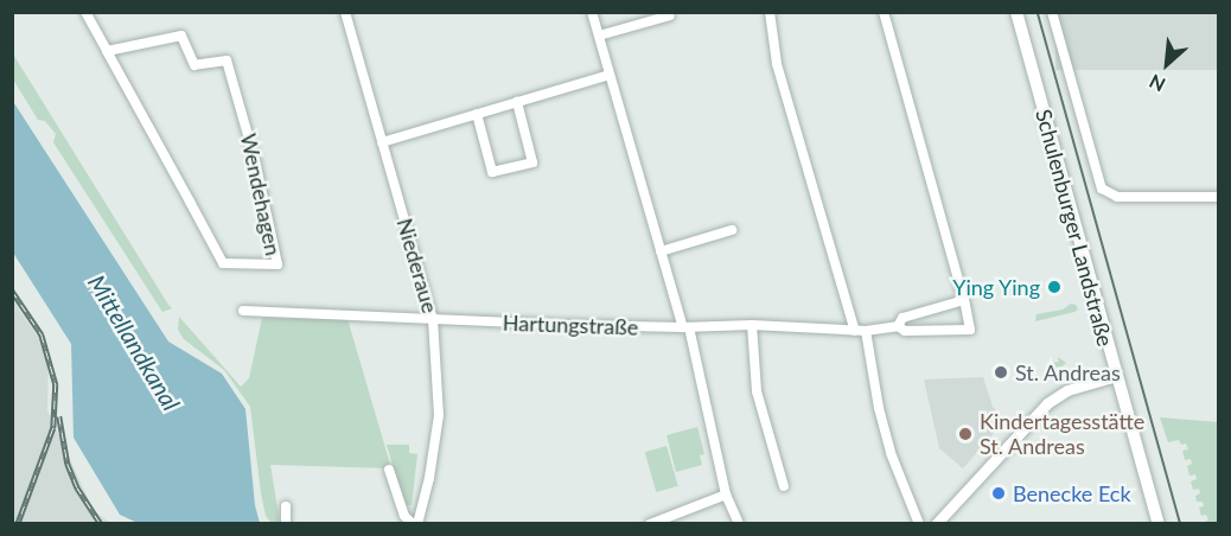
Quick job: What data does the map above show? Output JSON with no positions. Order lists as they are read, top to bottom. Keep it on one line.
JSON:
{"streets":{"main road":["Schulenburger Landstraße"],"street":["Wendehagen","Niederaue","Hartungstraße"]},"crossings":[["Niederaue","Hartungstraße"]],"water":["Mittellandkanal"],"places":["Ying Ying","St. Andreas","Kindertagesstätte St. Andreas","Benecke Eck"],"north":"bottom left"}
